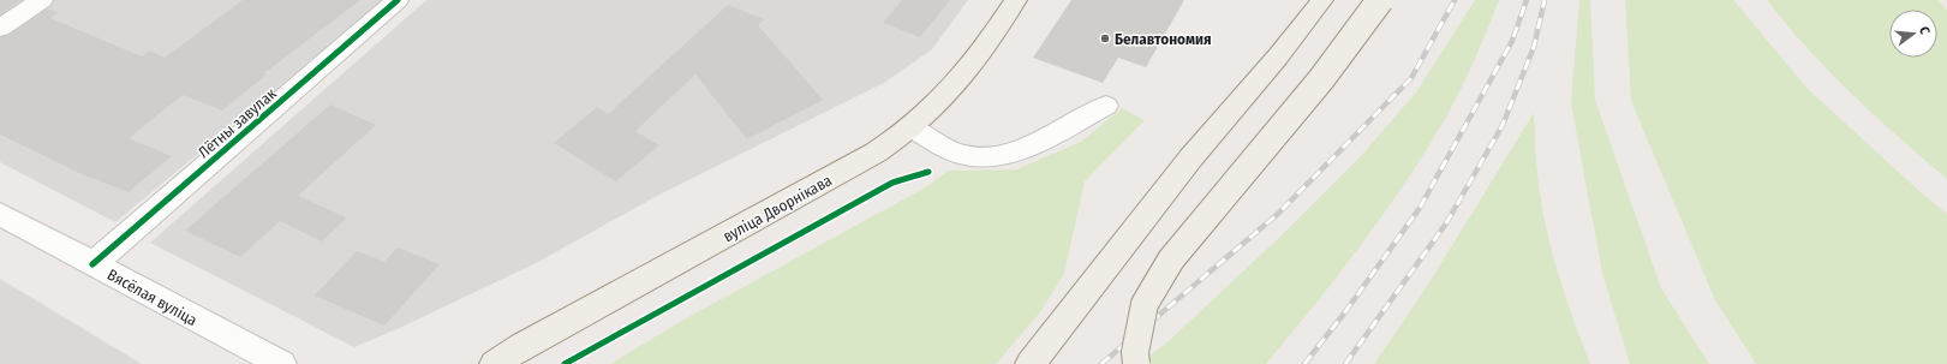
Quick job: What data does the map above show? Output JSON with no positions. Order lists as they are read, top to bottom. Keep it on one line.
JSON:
{"streets":{"main road":["вуліца Дворнікава"],"street":["Лётны завулак","Вясёлая вуліца"]},"crossings":[["Лётны завулак","Вясёлая вуліца"]],"places":["Белавтономия"],"north":"right"}
